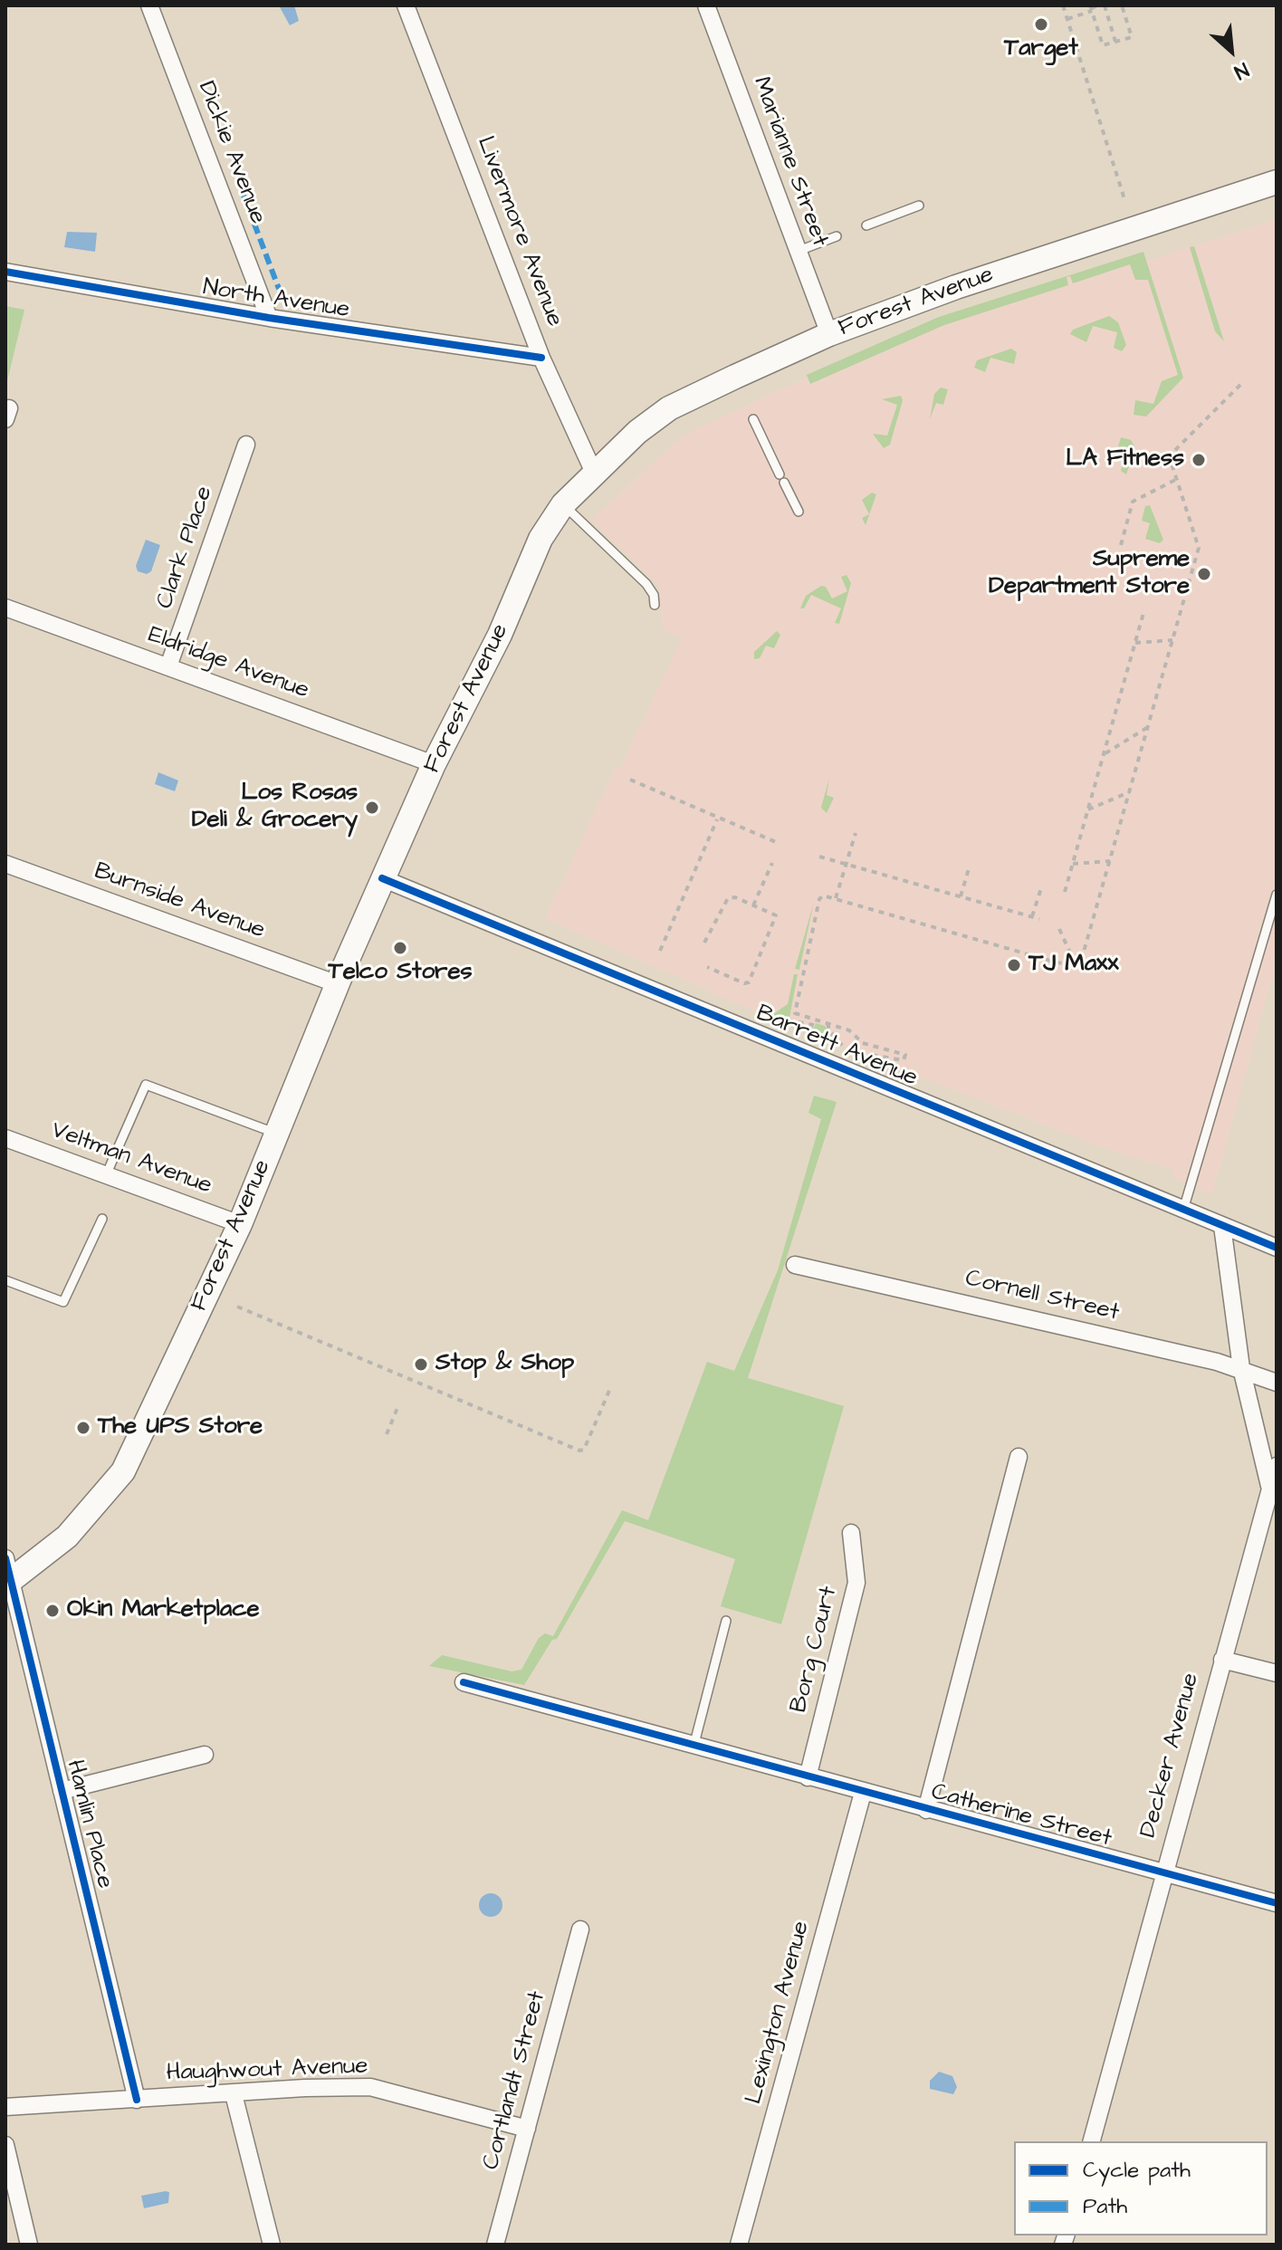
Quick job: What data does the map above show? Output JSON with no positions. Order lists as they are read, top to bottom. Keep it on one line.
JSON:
{"streets":{"main road":["Forest Avenue"],"street":["Dickie Avenue","Marianne Street","Livermore Avenue","North Avenue","Clark Place","Eldridge Avenue","Burnside Avenue","Barrett Avenue","Veltman Avenue","Cornell Street","Borg Court","Decker Avenue","Catherine Street","Hamlin Place","Lexington Avenue","Haughwout Avenue","Cortlandt Street"]},"crossings":[["Dickie Avenue","North Avenue"],["Marianne Street","Forest Avenue"],["Livermore Avenue","North Avenue"],["Livermore Avenue","Forest Avenue"],["Forest Avenue","Eldridge Avenue"],["Forest Avenue","Burnside Avenue"],["Forest Avenue","Barrett Avenue"],["Forest Avenue","Veltman Avenue"],["Forest Avenue","Hamlin Place"],["Clark Place","Eldridge Avenue"],["Borg Court","Catherine Street"],["Decker Avenue","Catherine Street"],["Catherine Street","Lexington Avenue"],["Hamlin Place","Haughwout Avenue"],["Haughwout Avenue","Cortlandt Street"]],"places":["Target","LA Fitness","Supreme Department Store","Los Rosas Deli & Grocery","Telco Stores","TJ Maxx","Stop & Shop","The UPS Store","Okin Marketplace"],"legend":["Cycle path","Path"],"north":"bottom right"}
